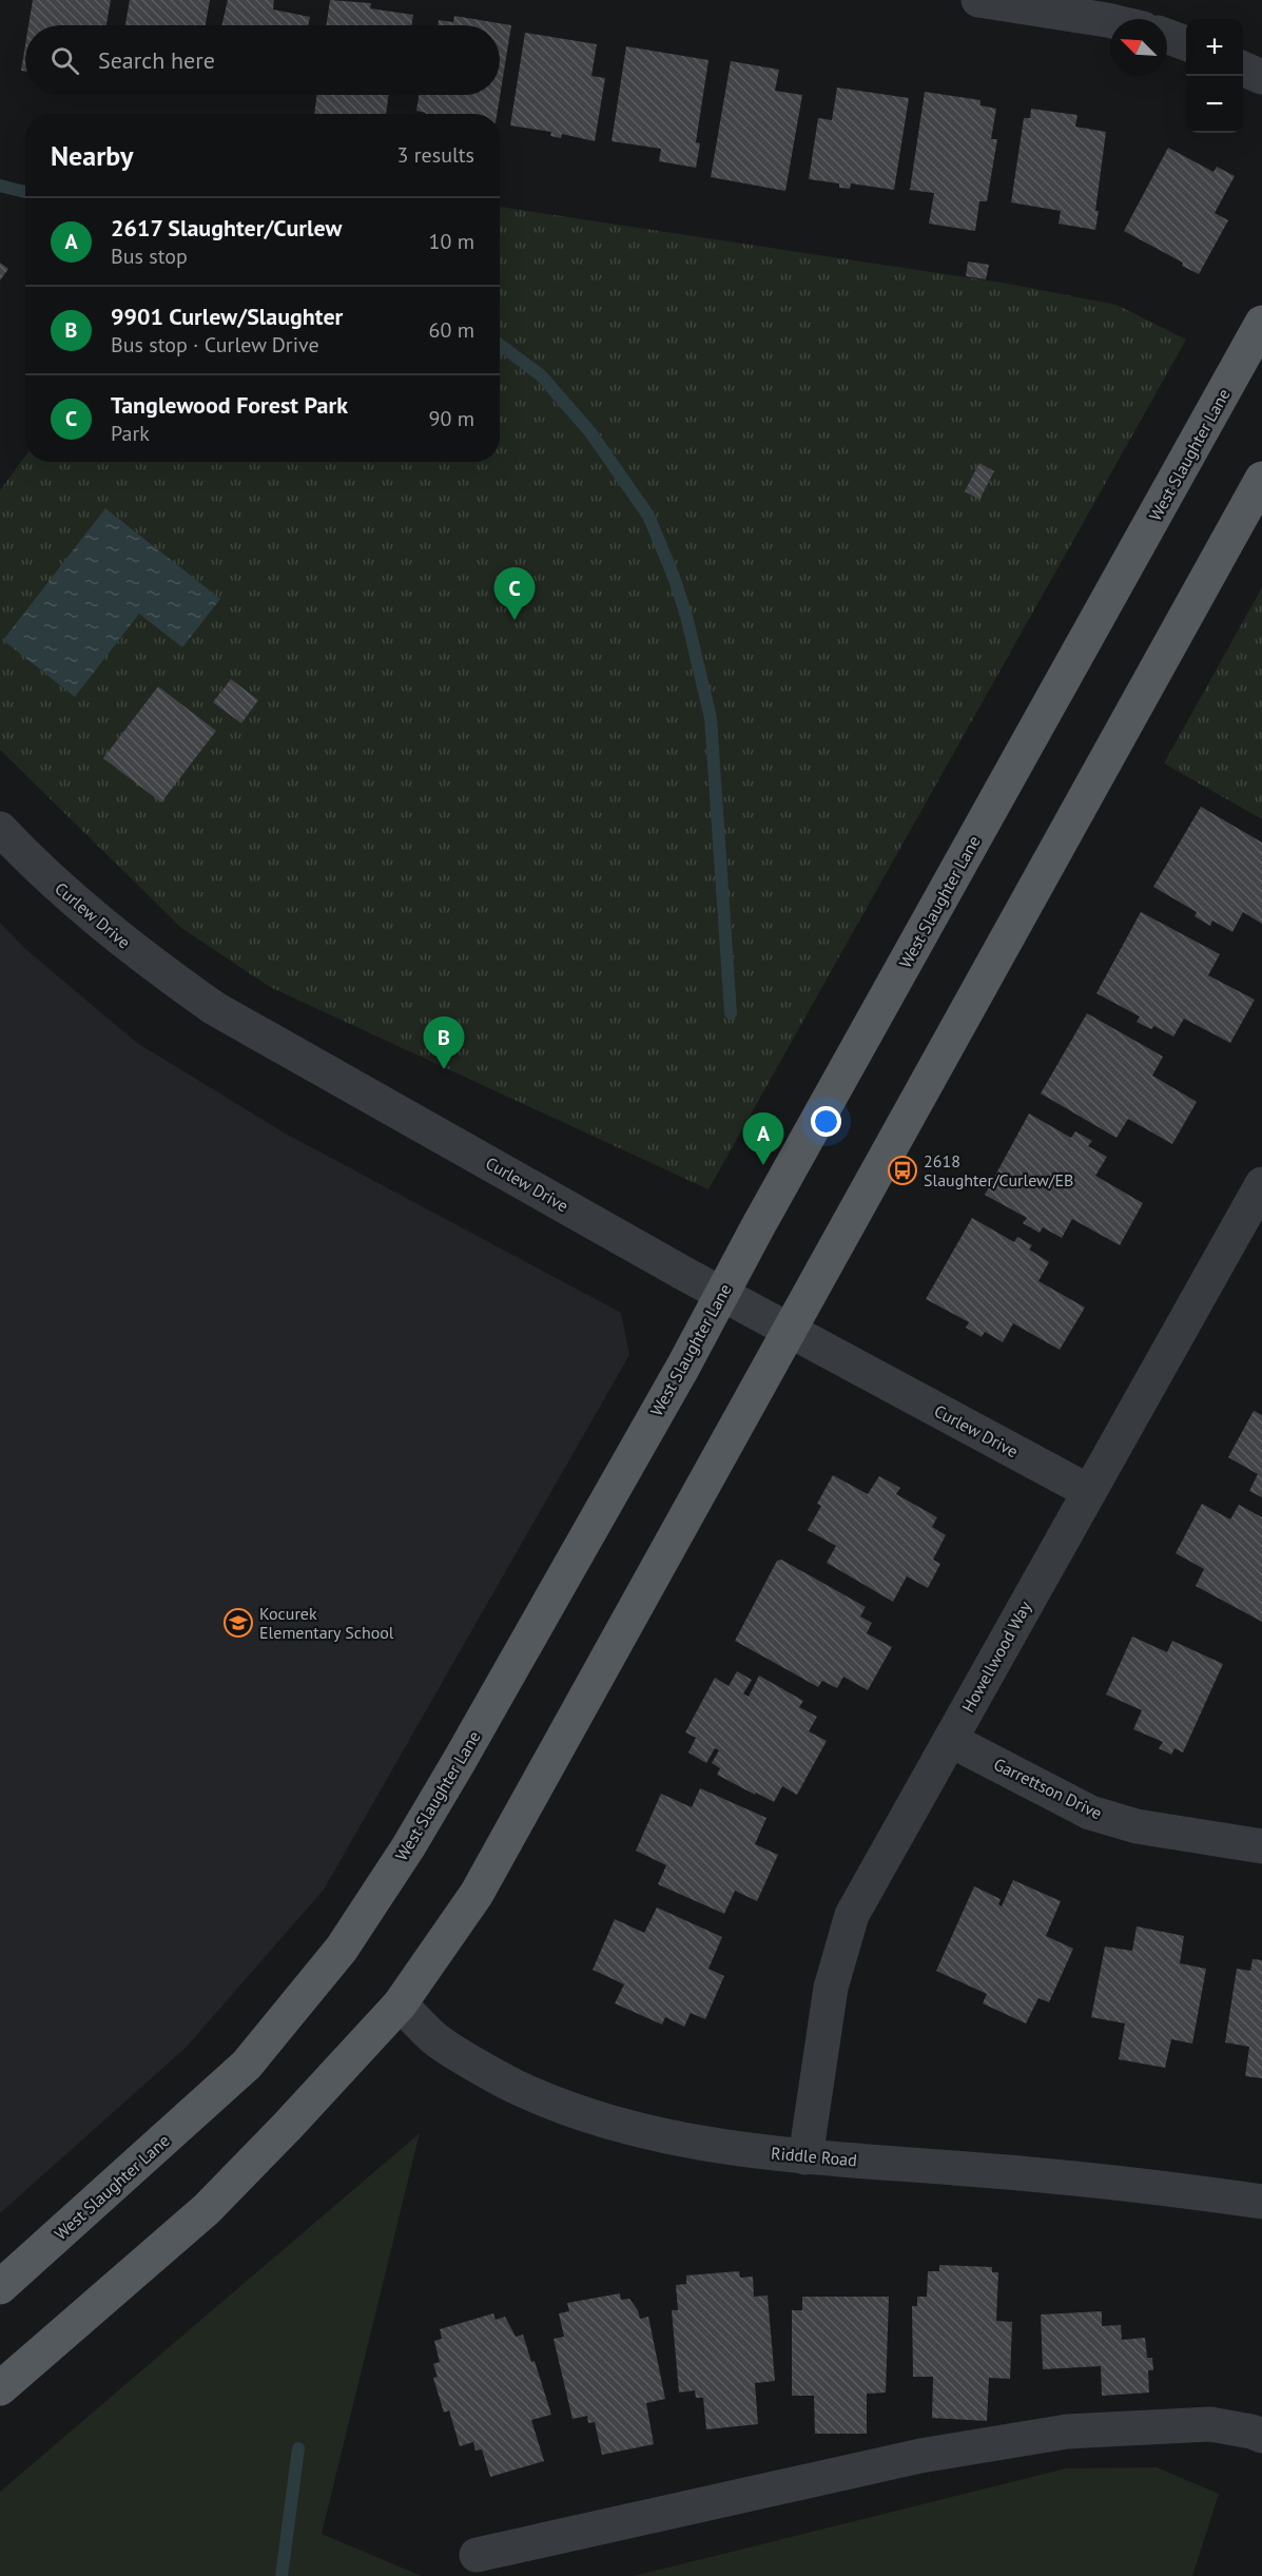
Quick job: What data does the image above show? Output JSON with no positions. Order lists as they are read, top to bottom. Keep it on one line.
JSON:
{"streets":{"main road":["West Slaughter Lane"],"street":["Curlew Drive","Howellwood Way","Garrettson Drive","Riddle Road"]},"crossings":[["West Slaughter Lane","Curlew Drive"],["Curlew Drive","Howellwood Way"],["Howellwood Way","Garrettson Drive"],["Howellwood Way","Riddle Road"]],"places":{"bus stop":["2618 Slaughter/Curlew/EB"],"school or university":["Kocurek Elementary School"]},"north":"top left","page":{"map_buttons":["+","−"],"search":"Search here","heading":["Nearby","3 results"],"list":[{"mark":"A","name":"2617 Slaughter/Curlew","note":"Bus stop","value":"10 m"},{"mark":"B","name":"9901 Curlew/Slaughter","note":"Bus stop · Curlew Drive","value":"60 m"},{"mark":"C","name":"Tanglewood Forest Park","note":"Park","value":"90 m"}],"pins":["C","B","A"]}}
